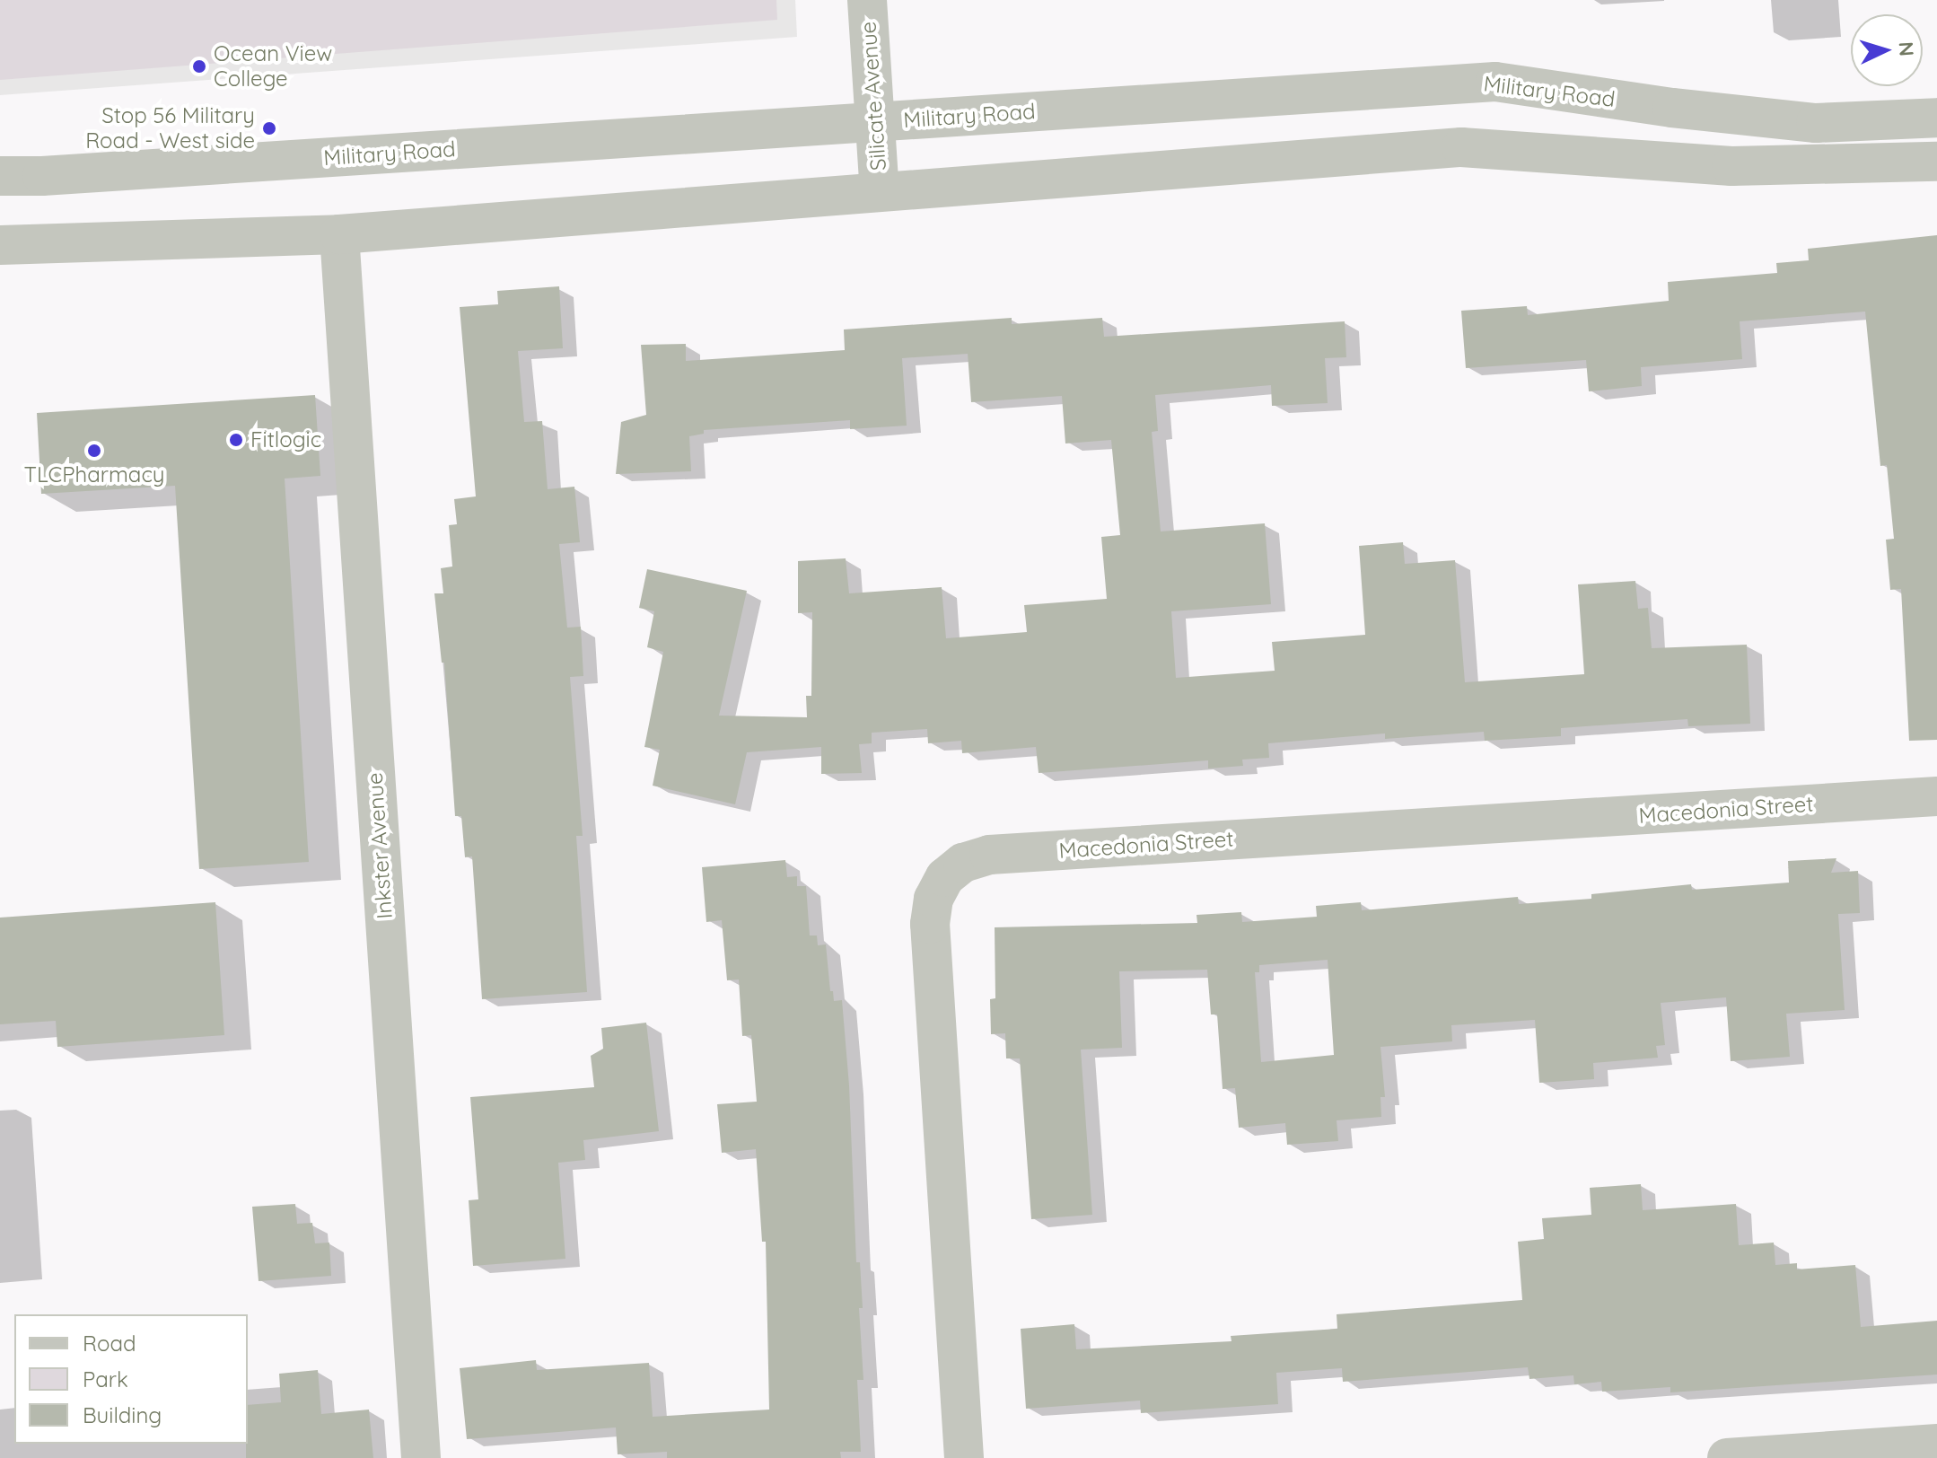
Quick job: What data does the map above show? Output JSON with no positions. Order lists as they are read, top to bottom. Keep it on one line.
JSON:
{"streets":{"street":["Military Road","Silicate Avenue","Macedonia Street","Inkster Avenue"]},"crossings":[["Military Road","Silicate Avenue"]],"places":["Ocean View College","Stop 56 Military Road - West side","Fitlogic","TLCPharmacy"],"legend":["Road","Park","Building"],"north":"right"}
